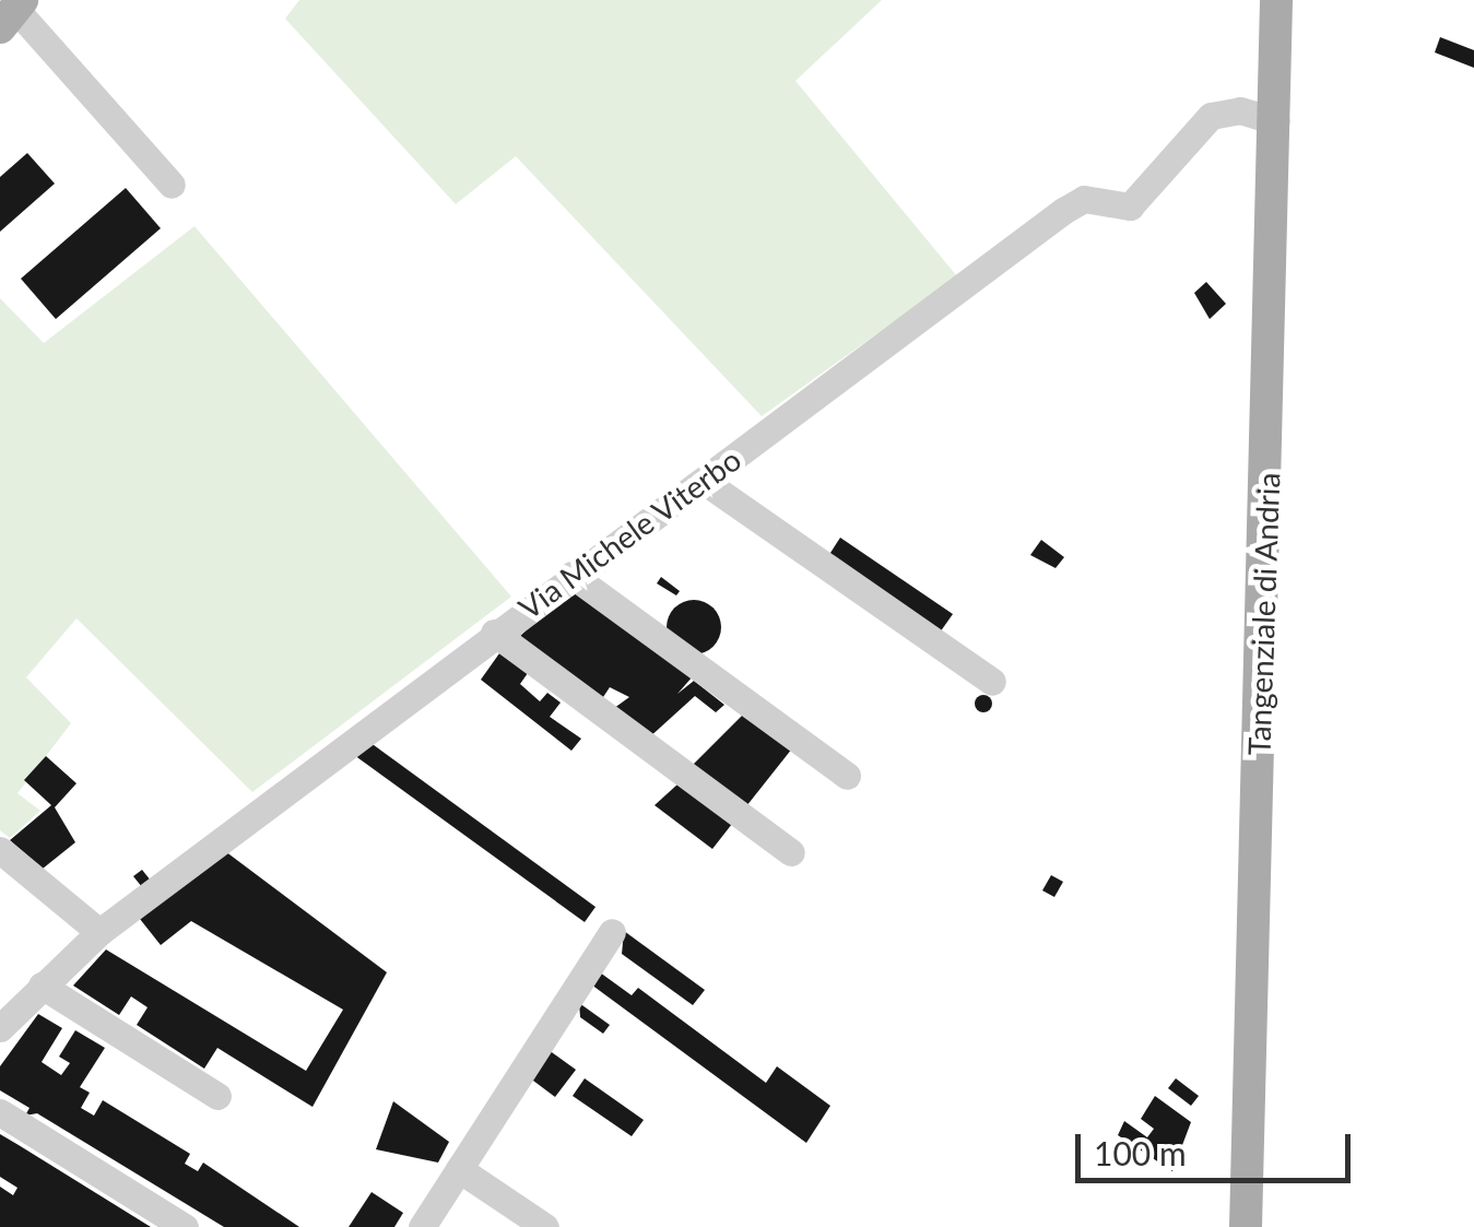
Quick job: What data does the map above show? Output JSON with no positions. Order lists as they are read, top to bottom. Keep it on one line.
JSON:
{"streets":{"main road":["Tangenziale di Andria"],"street":["Via Michele Viterbo"]},"crossings":[["Via Michele Viterbo","Tangenziale di Andria"]],"scale_bar":"100 m"}
